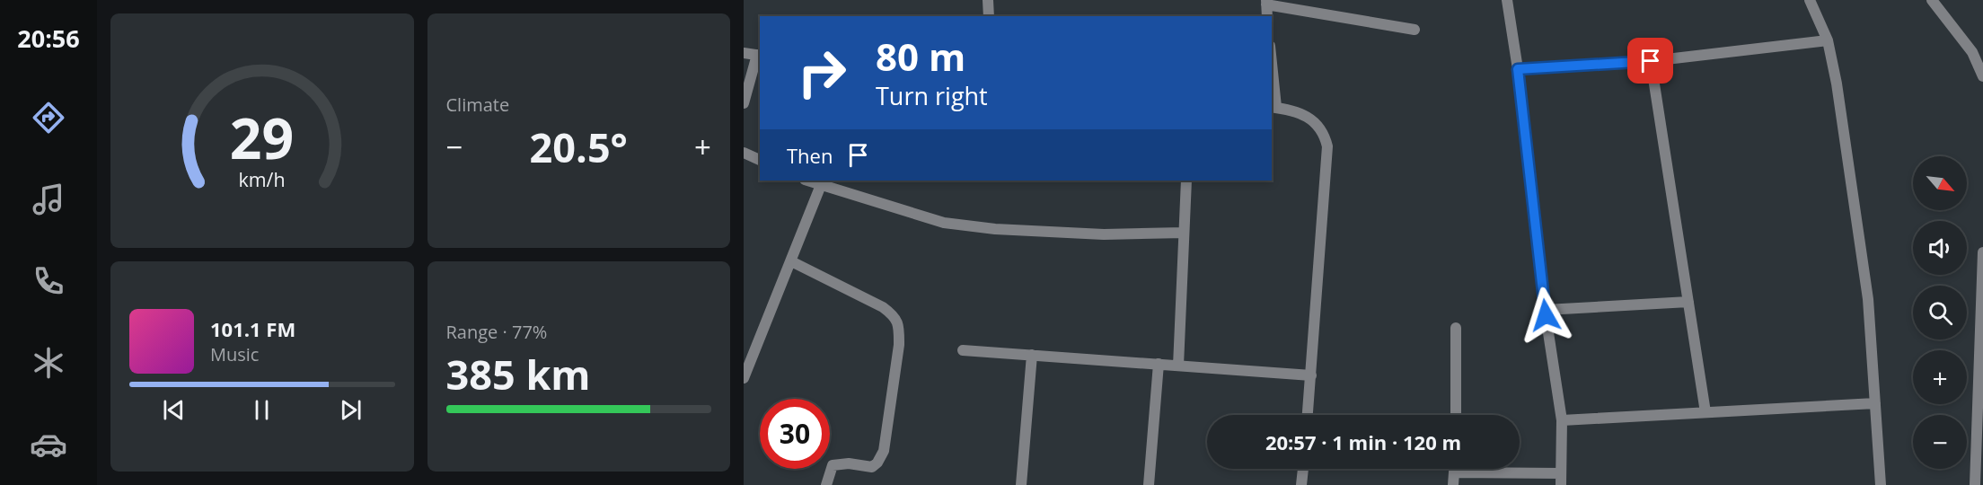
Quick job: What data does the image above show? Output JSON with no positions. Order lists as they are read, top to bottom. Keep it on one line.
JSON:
{"north":"bottom right","page":{"tabs":"20:56","tile":["Climate",["Range · 77%","385 km"]],"turn":["80 m","Turn right"],"heat":["−","20.5°","+"],"then":"Then","map_buttons":["+","−"],"song":["101.1 FM","Music"],"limit":"30","trip":"20:57 · 1 min · 120 m","gauge":["29","km/h"]}}
